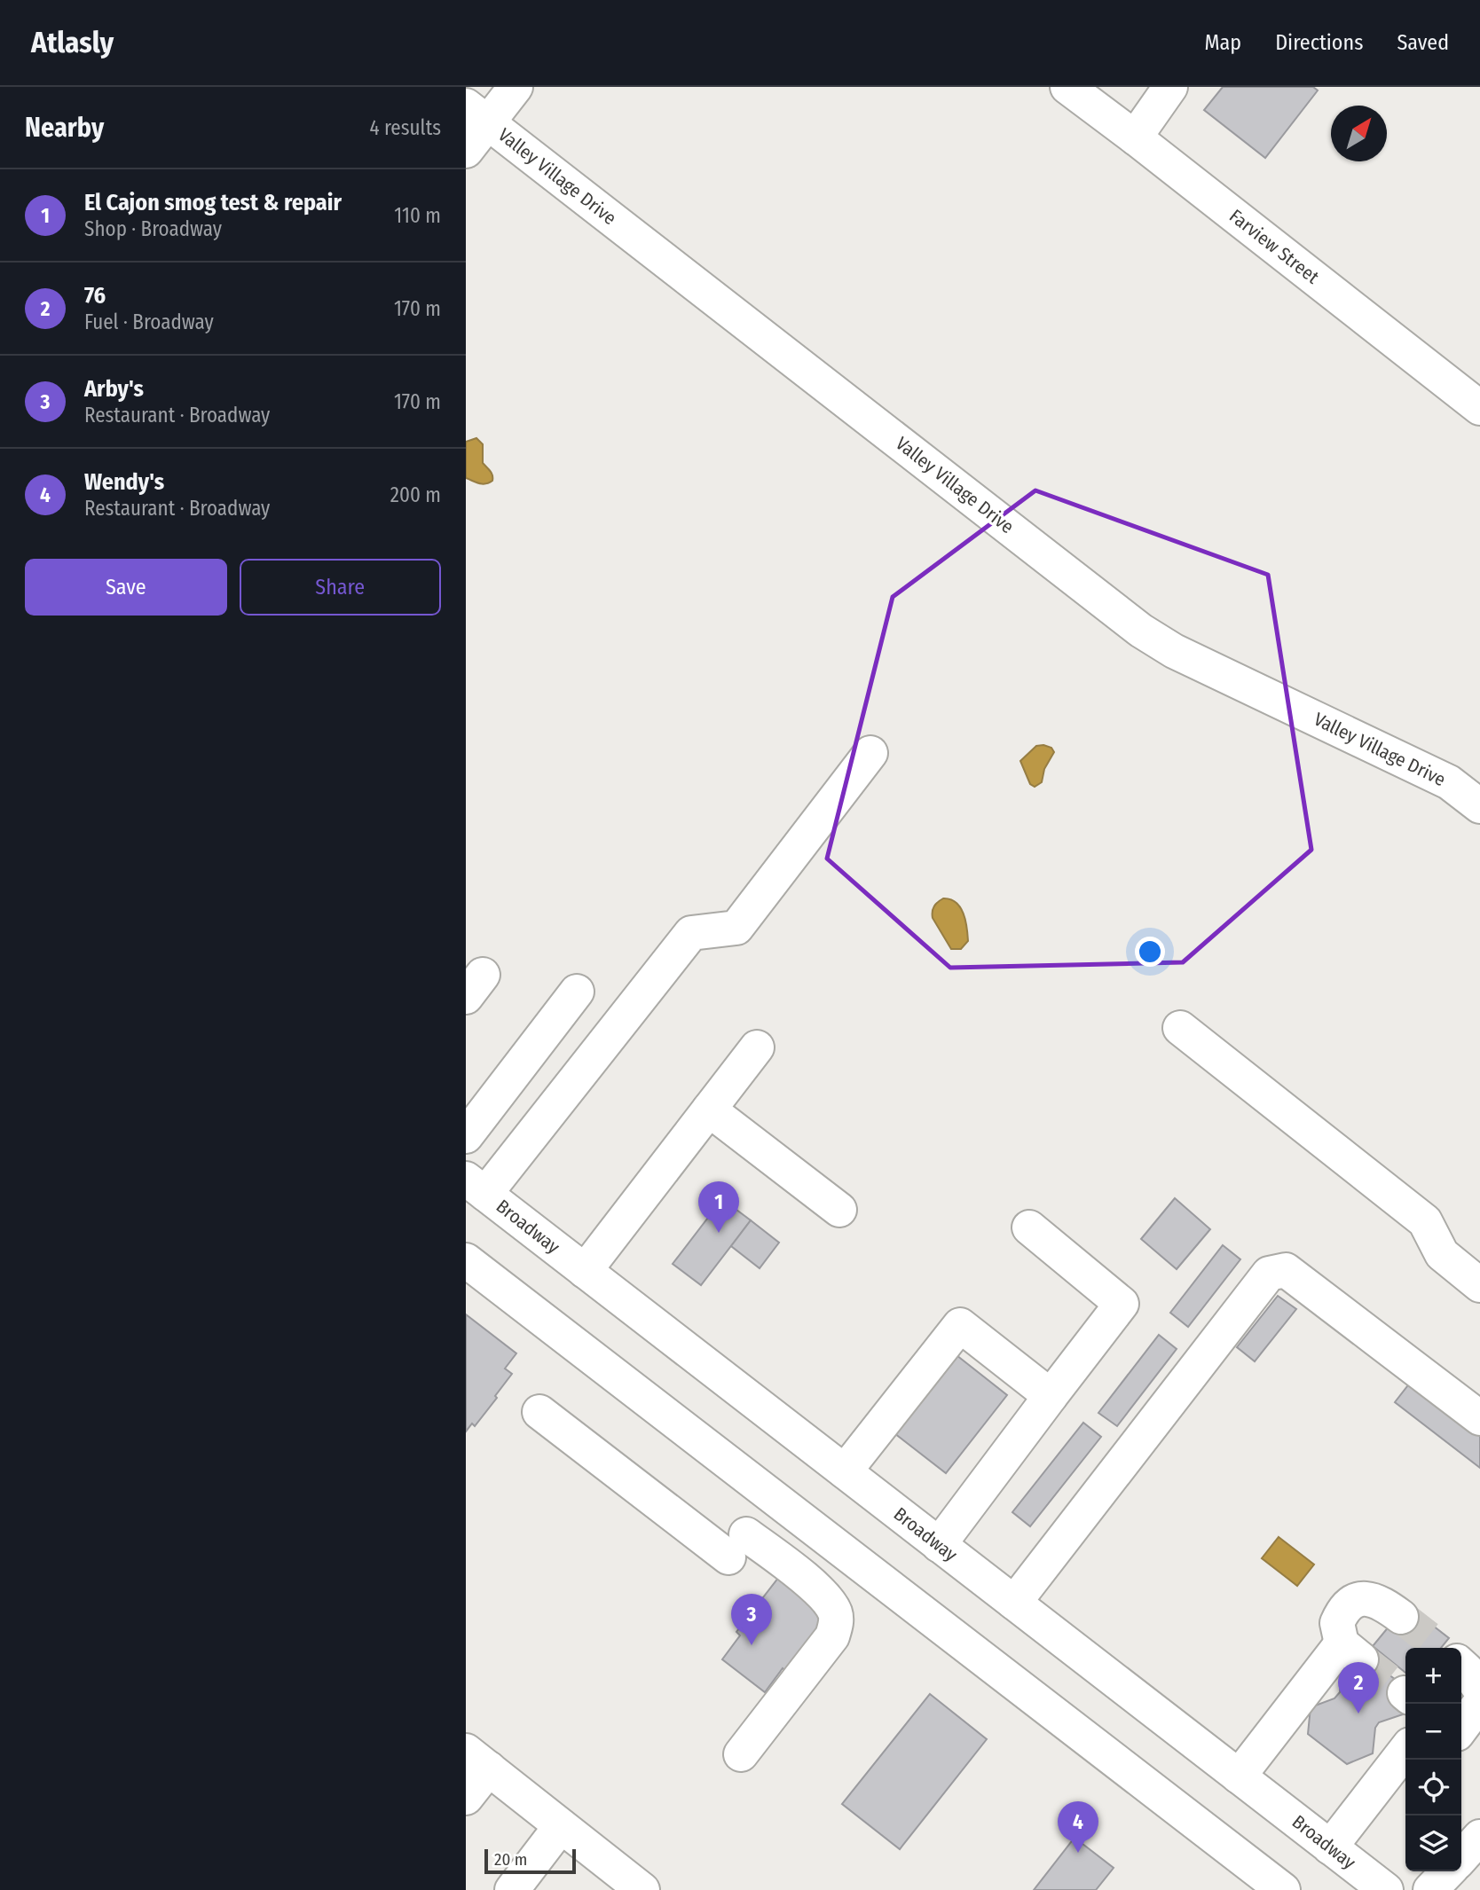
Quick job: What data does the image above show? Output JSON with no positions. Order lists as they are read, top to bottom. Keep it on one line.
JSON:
{"streets":{"main road":["Valley Village Drive","Farview Street","Broadway"]},"scale_bar":"20 m","north":"top right","page":{"header":"Atlasly","nav":["Map","Directions","Saved"],"heading":["Nearby","4 results"],"list":[{"mark":"1","name":"El Cajon smog test & repair","note":"Shop · Broadway","value":"110 m"},{"mark":"2","name":"76","note":"Fuel · Broadway","value":"170 m"},{"mark":"3","name":"Arby's","note":"Restaurant · Broadway","value":"170 m"},{"mark":"4","name":"Wendy's","note":"Restaurant · Broadway","value":"200 m"}],"buttons":["Save","Share"],"pins":["1","3","2","4"],"map_buttons":["+","−"],"scale":"20 m"}}
